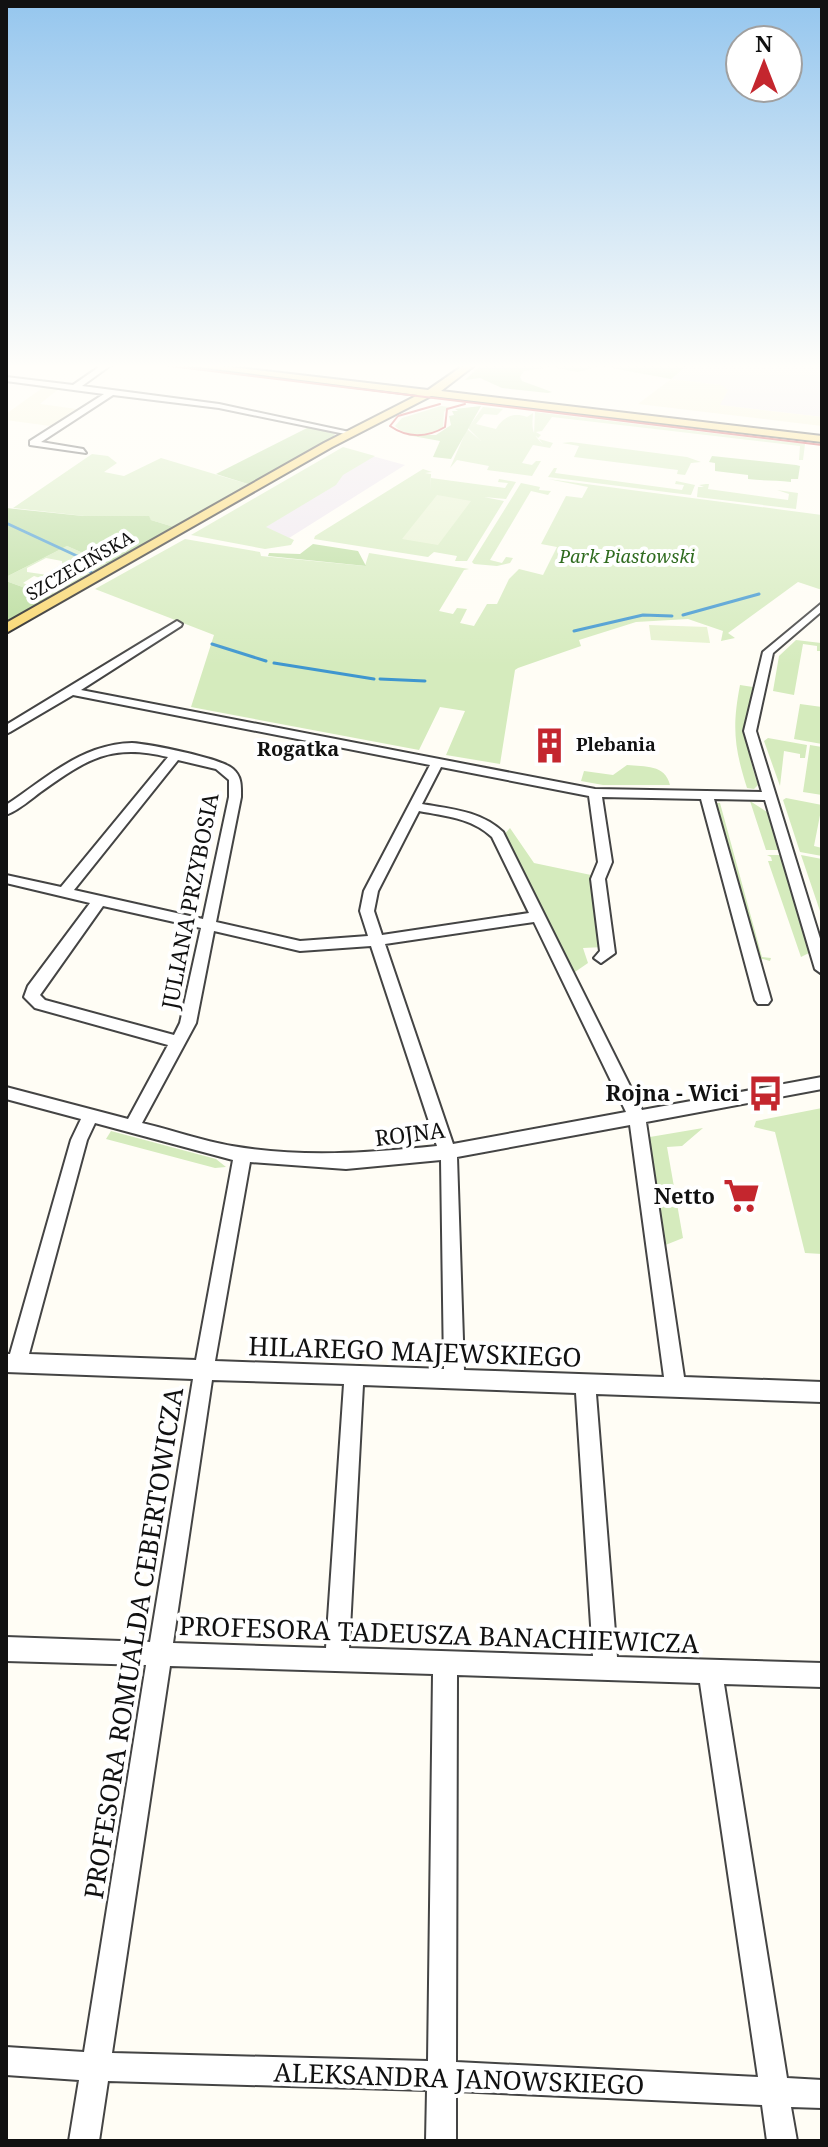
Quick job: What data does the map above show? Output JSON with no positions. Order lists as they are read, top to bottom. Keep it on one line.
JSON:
{"streets":{"main road":["SZCZECIŃSKA"],"street":["JULIANA PRZYBOSIA","ROJNA","HILAREGO MAJEWSKIEGO","PROFESORA TADEUSZA BANACHIEWICZA","PROFESORA ROMUALDA CEBERTOWICZA","ALEKSANDRA JANOWSKIEGO"]},"crossings":[["JULIANA PRZYBOSIA","ROJNA"],["ROJNA","PROFESORA ROMUALDA CEBERTOWICZA"],["HILAREGO MAJEWSKIEGO","PROFESORA ROMUALDA CEBERTOWICZA"],["PROFESORA TADEUSZA BANACHIEWICZA","PROFESORA ROMUALDA CEBERTOWICZA"],["PROFESORA ROMUALDA CEBERTOWICZA","ALEKSANDRA JANOWSKIEGO"]],"districts":["Rogatka"],"parks":["Park Piastowski"],"places":{"building":["Plebania"],"bus stop":["Rojna - Wici"],"supermarket":["Netto"]},"north":"top"}
